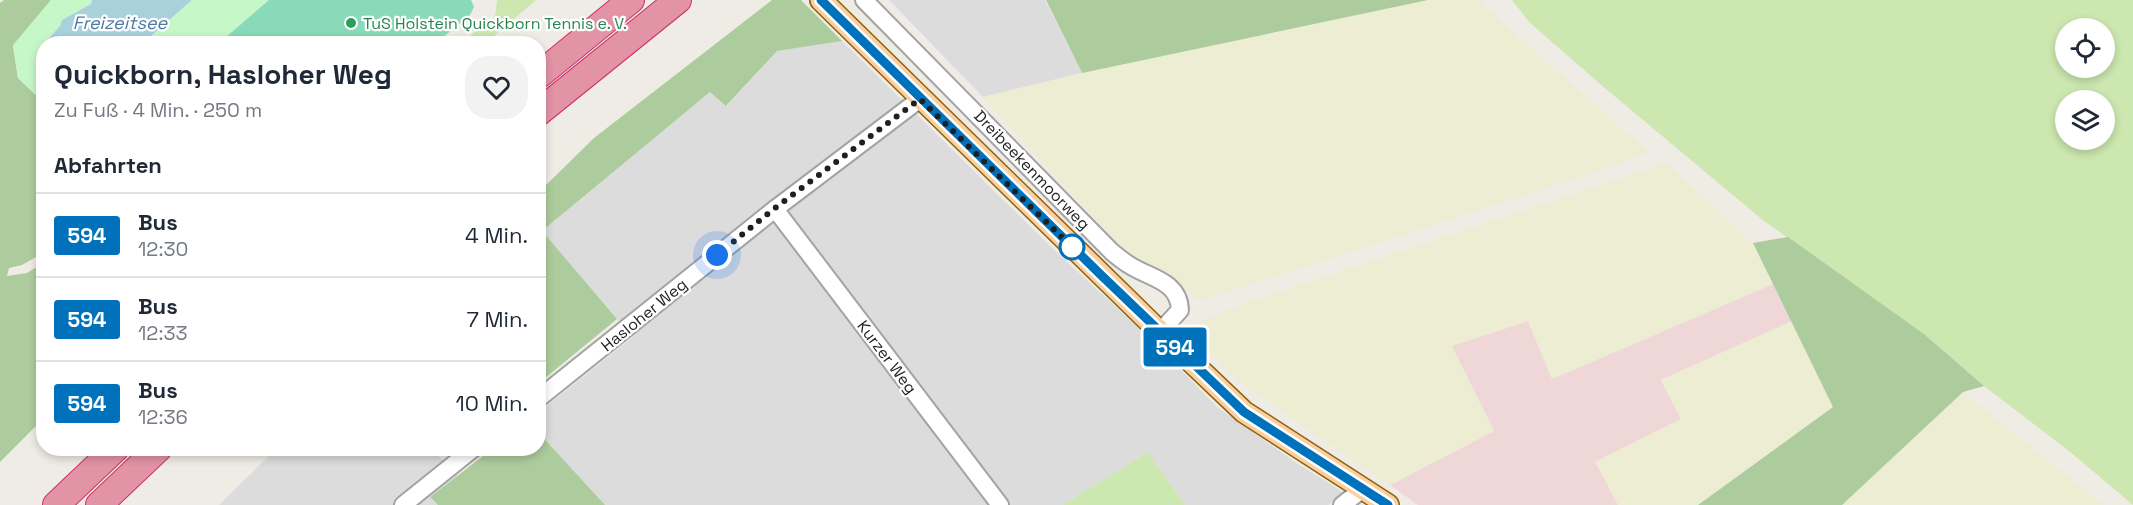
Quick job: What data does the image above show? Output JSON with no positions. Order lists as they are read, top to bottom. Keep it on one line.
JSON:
{"streets":{"street":["Dreibeekenmoorweg","Hasloher Weg","Kurzer Weg"]},"crossings":[["Hasloher Weg","Kurzer Weg"]],"water":["Freizeitsee"],"places":["TuS Holstein Quickborn Tennis e. V."],"lines":["bus line 594"],"page":{"on_map":"594","heading":[["Quickborn, Hasloher Weg","Zu Fuß · 4 Min. · 250 m"],"Abfahrten"],"list":[{"mark":"594","name":"Bus","note":"12:30","value":"4 Min."},{"mark":"594","name":"Bus","note":"12:33","value":"7 Min."},{"mark":"594","name":"Bus","note":"12:36","value":"10 Min."}]}}
